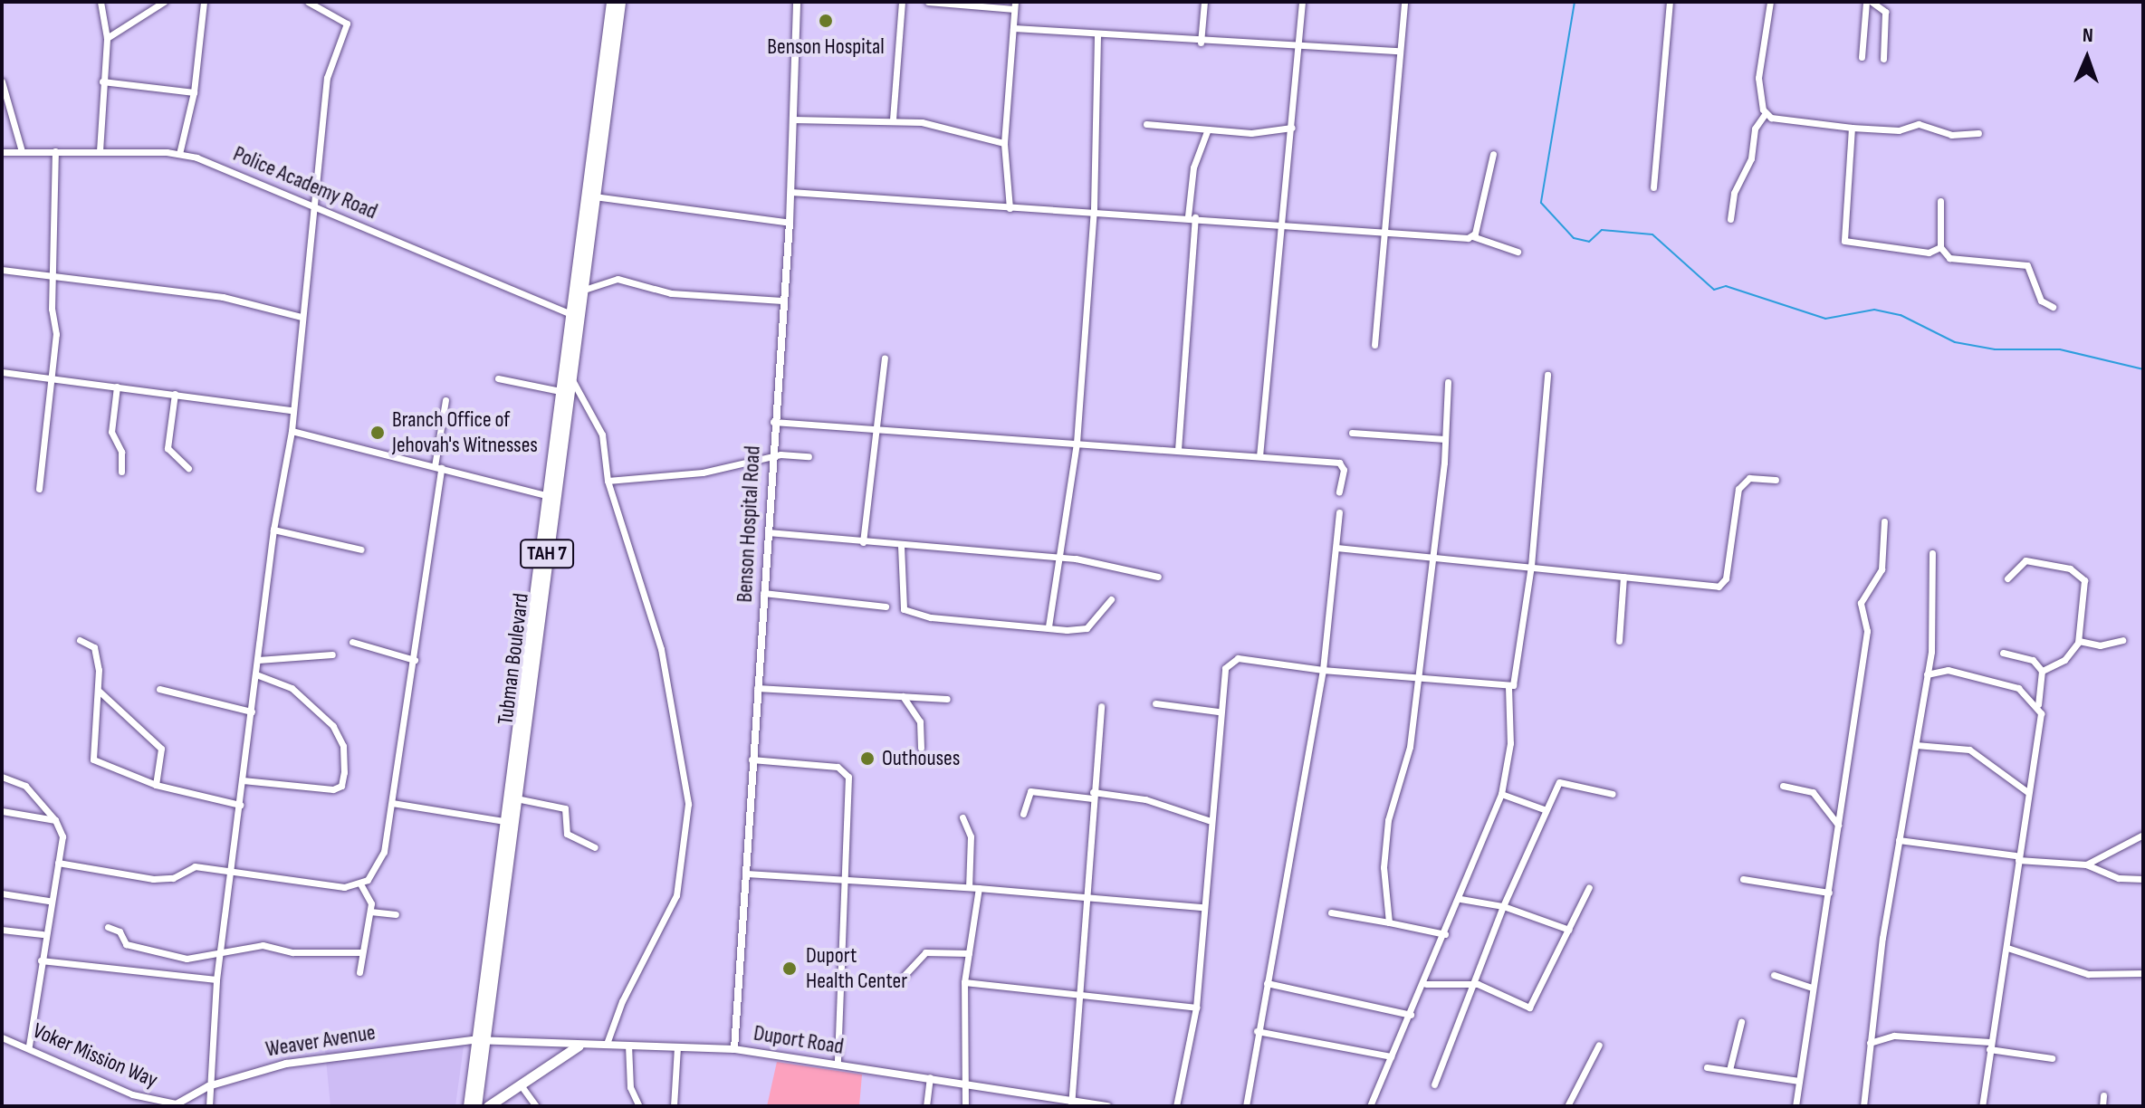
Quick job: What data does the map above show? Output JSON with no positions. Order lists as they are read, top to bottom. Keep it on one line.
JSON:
{"streets":{"highway":["TAH 7","Tubman Boulevard"],"street":["Police Academy Road","Benson Hospital Road","Duport Road","Weaver Avenue","Voker Mission Way"]},"crossings":[["Police Academy Road","Tubman Boulevard"],["Benson Hospital Road","Duport Road"],["Tubman Boulevard","Duport Road"],["Tubman Boulevard","Weaver Avenue"],["Duport Road","Weaver Avenue"],["Weaver Avenue","Voker Mission Way"]],"places":["Benson Hospital","Branch Office of Jehovah's Witnesses","Outhouses","Duport Health Center"],"north":"top"}
